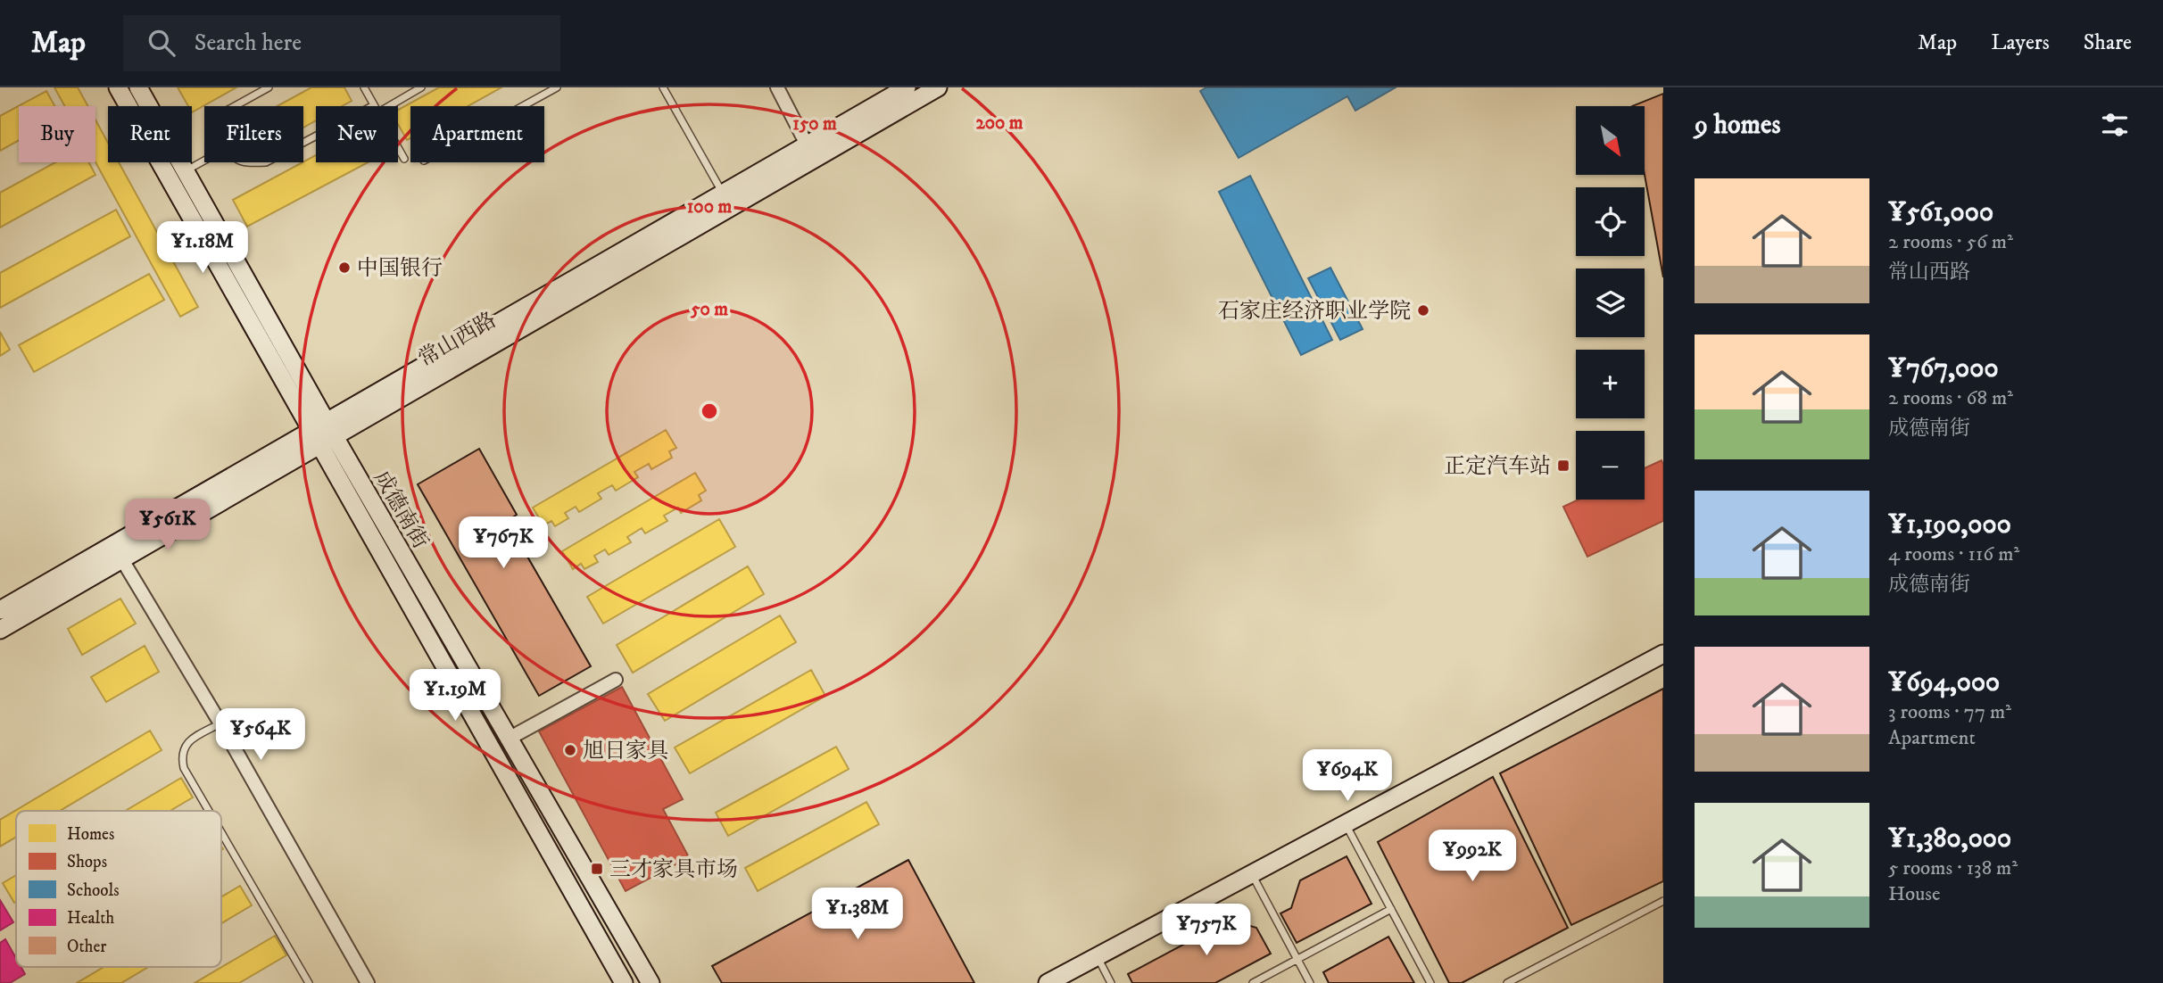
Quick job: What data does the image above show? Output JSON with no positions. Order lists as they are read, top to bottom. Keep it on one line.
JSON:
{"streets":{"main road":["常山西路","成德南街"]},"crossings":[["常山西路","成德南街"]],"places":{"other":["中国银行","石家庄经济职业学院","旭日家具"],"transit":["正定汽车站","三才家具市场"]},"legend":["Homes","Shops","Schools","Health","Other"],"north":"bottom right","page":{"header":"Map","search":"Search here","nav":["Map","Layers","Share"],"heading":"9 homes","map_buttons":["+","−"],"chip":["Buy","Rent","Filters","New","Apartment"],"list":[{"name":"¥561,000","note":"2 rooms · 56 m² · 常山西路"},{"name":"¥767,000","note":"2 rooms · 68 m² · 成德南街"},{"name":"¥1,190,000","note":"4 rooms · 116 m² · 成德南街"},{"name":"¥694,000","note":"3 rooms · 77 m² · Apartment"},{"name":"¥1,380,000","note":"5 rooms · 138 m² · House"}],"price":["¥1.18M","¥561K","¥767K","¥1.19M","¥564K","¥694K","¥992K","¥1.38M","¥757K"]},"rings":["200 m","150 m","100 m","50 m"]}
